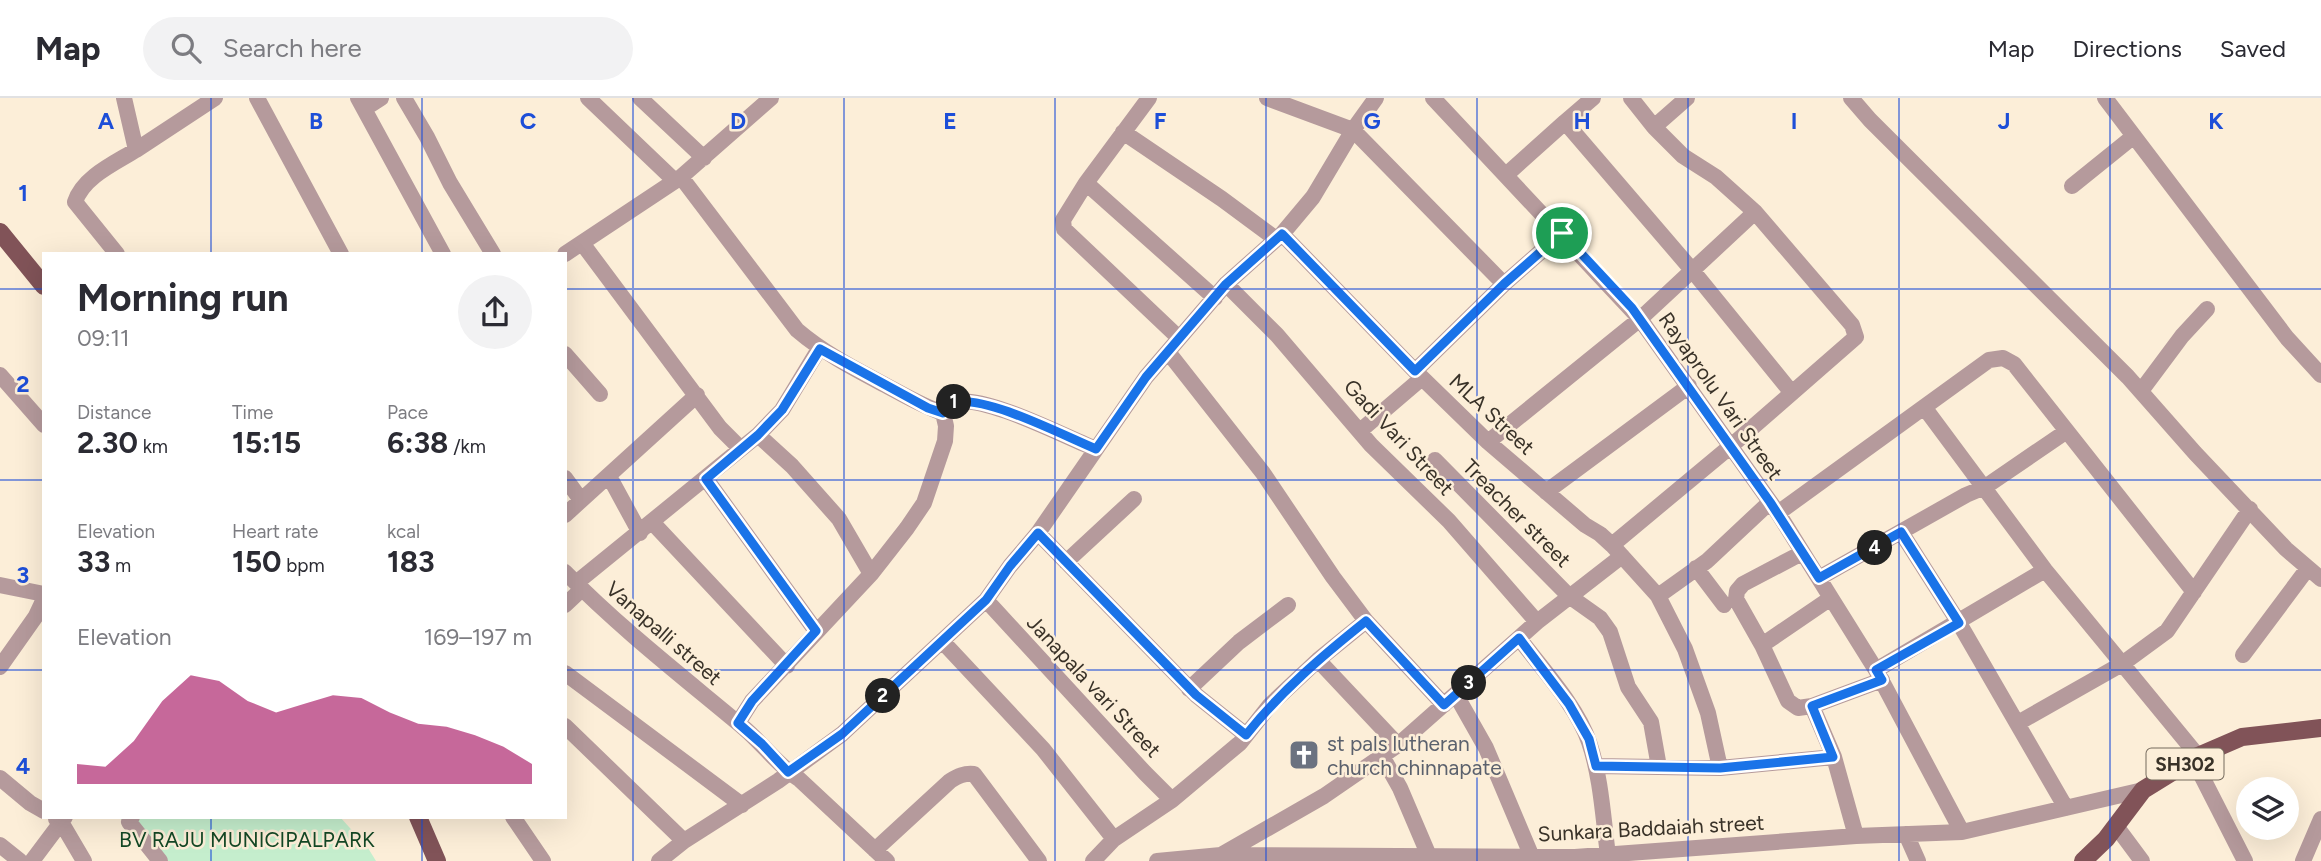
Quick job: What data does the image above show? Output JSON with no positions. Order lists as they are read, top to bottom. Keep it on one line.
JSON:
{"streets":{"main road":["SH302"],"street":["Rayaprolu Vari Street","MLA Street","Gadi Vari Street","Treacher street","Vanapalli street","Janapala vari Street","Sunkara Baddaiah street"]},"crossings":[["Rayaprolu Vari Street","Sunkara Baddaiah street"],["SH302","Sunkara Baddaiah street"]],"parks":["BV RAJU MUNICIPALPARK"],"places":{"church":["st pals lutheran church chinnapate"]},"page":{"header":"Map","search":"Search here","nav":["Map","Directions","Saved"],"heading":["Morning run","09:11"],"stats":[["Distance","2.30 km"],["Time","15:15"],["Pace","6:38 /km"],["Elevation","33 m"],["Heart rate","150 bpm"],["kcal","183"]],"pins":["1","4","3","2"],"chart":["Elevation","169–197 m"]},"grid":{"columns":["A","B","C","D","E","F","G","H","I","J","K"],"rows":["1","2","3","4"]}}
